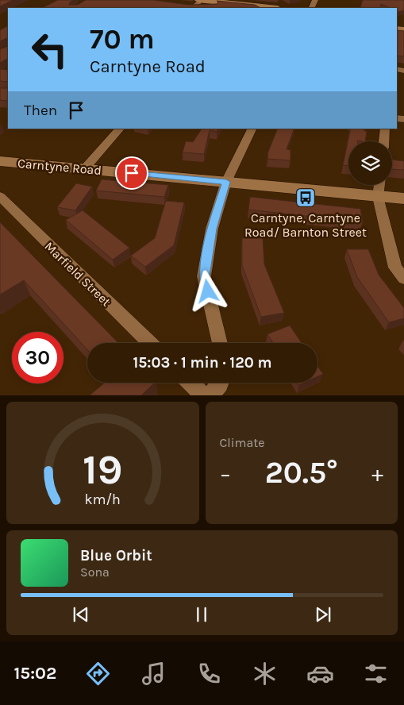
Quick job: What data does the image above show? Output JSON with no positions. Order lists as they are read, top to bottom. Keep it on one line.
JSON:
{"streets":{"street":["Carntyne Road","Marfield Street"]},"places":{"bus stop":["Carntyne, Carntyne Road/ Barnton Street"]},"page":{"turn":["70 m","Carntyne Road"],"then":"Then","limit":"30","trip":"15:03 · 1 min · 120 m","tile":"Climate","heat":["−","20.5°","+"],"song":["Blue Orbit","Sona"],"tabs":"15:02","gauge":["19","km/h"]}}
